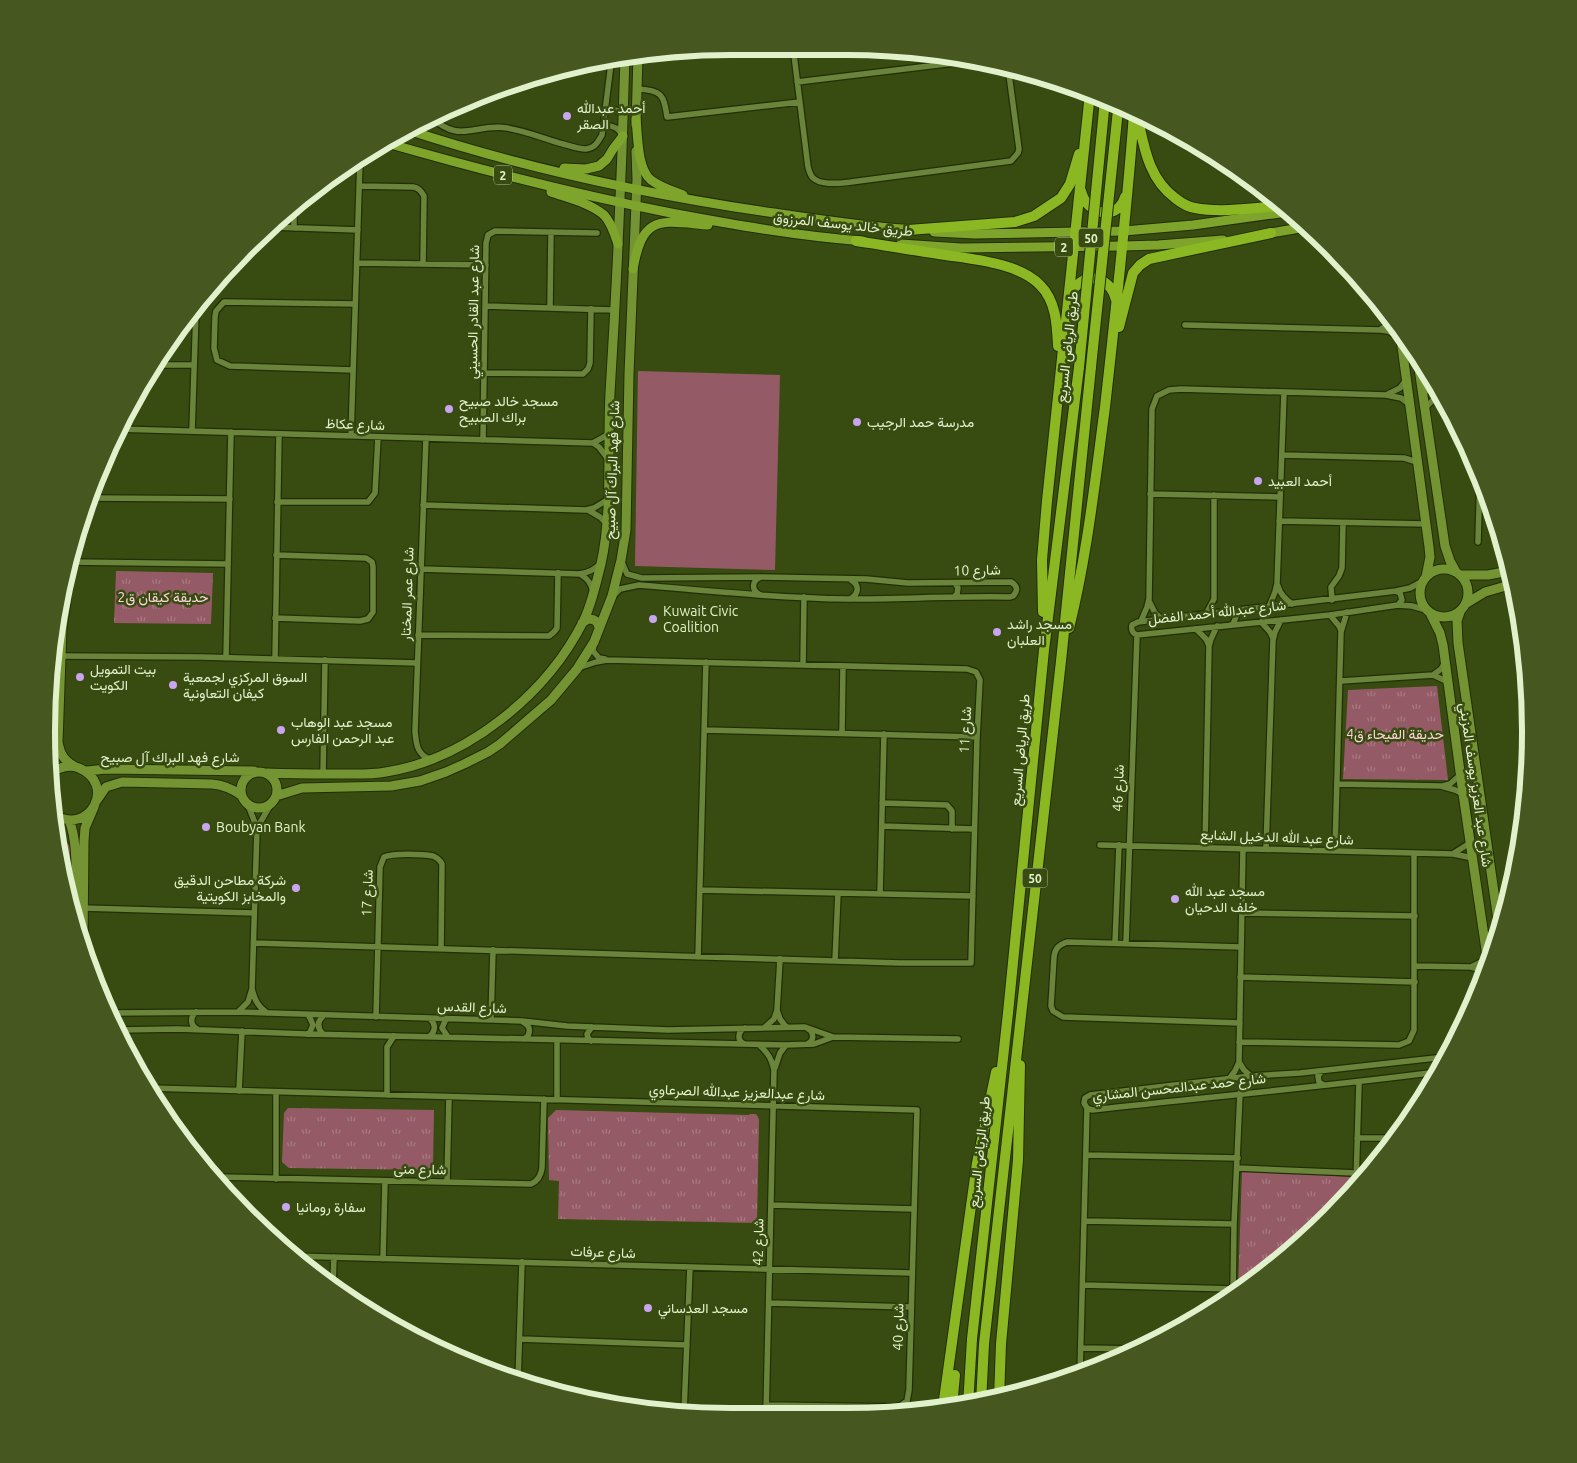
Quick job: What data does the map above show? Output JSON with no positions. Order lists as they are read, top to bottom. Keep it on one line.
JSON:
{"streets":{"highway":["50","طريق الرياض السريع"],"main road":["2","طريق خالد يوسف المرزوق","شارع فهد البراك آل صبيح","شارع عبد العزيز يوسف المزيني"],"street":["شارع عبد القادر الحسيني","شارع عكاظ","شارع 10","شارع عمر المختار","شارع عبدالله أحمد الفضل","شارع 11","شارع 46","شارع عبد الله الدخيل الشايع","شارع 17","شارع القدس","شارع حمد عبدالمحسن المشاري","شارع عبدالعزيز عبدالله الصرعاوي","شارع منى","شارع 42","شارع عرفات","شارع 40"]},"crossings":[["طريق خالد يوسف المرزوق","شارع فهد البراك آل صبيح"],["شارع عبد القادر الحسيني","شارع عكاظ"],["شارع عكاظ","شارع عمر المختار"],["شارع فهد البراك آل صبيح","شارع 10"],["شارع فهد البراك آل صبيح","شارع عمر المختار"],["شارع فهد البراك آل صبيح","شارع 11"],["شارع عبدالله أحمد الفضل","شارع عبد العزيز يوسف المزيني"],["شارع عبدالله أحمد الفضل","شارع 46"],["شارع عبد العزيز يوسف المزيني","شارع عبد الله الدخيل الشايع"],["شارع 46","شارع عبد الله الدخيل الشايع"],["شارع 17","شارع القدس"],["شارع القدس","شارع 42"],["شارع عبدالعزيز عبدالله الصرعاوي","شارع منى"],["شارع عبدالعزيز عبدالله الصرعاوي","شارع 42"],["شارع عبدالعزيز عبدالله الصرعاوي","شارع 40"],["شارع 42","شارع عرفات"],["شارع 42","شارع 40"],["شارع عرفات","شارع 40"]],"parks":["حديقة كيقان ق2","حديقة الفيحاء ق4"],"places":["أحمد عبدالله الصقر","مسجد خالد صبيح براك الصبيح","مدرسة حمد الرجيب","أحمد العبيد","Kuwait Civic Coalition","مسجد راشد العلبان","بيت التمويل الكويت","السوق المركزي لجمعية كيفان التعاونية","مسجد عبد الوهاب عبد الرحمن الفارس","Boubyan Bank","شركة مطاحن الدقيق والمخابز الكويتية","مسجد عبد الله خلف الدحيان","سفارة رومانيا","مسجد العدساني"]}
